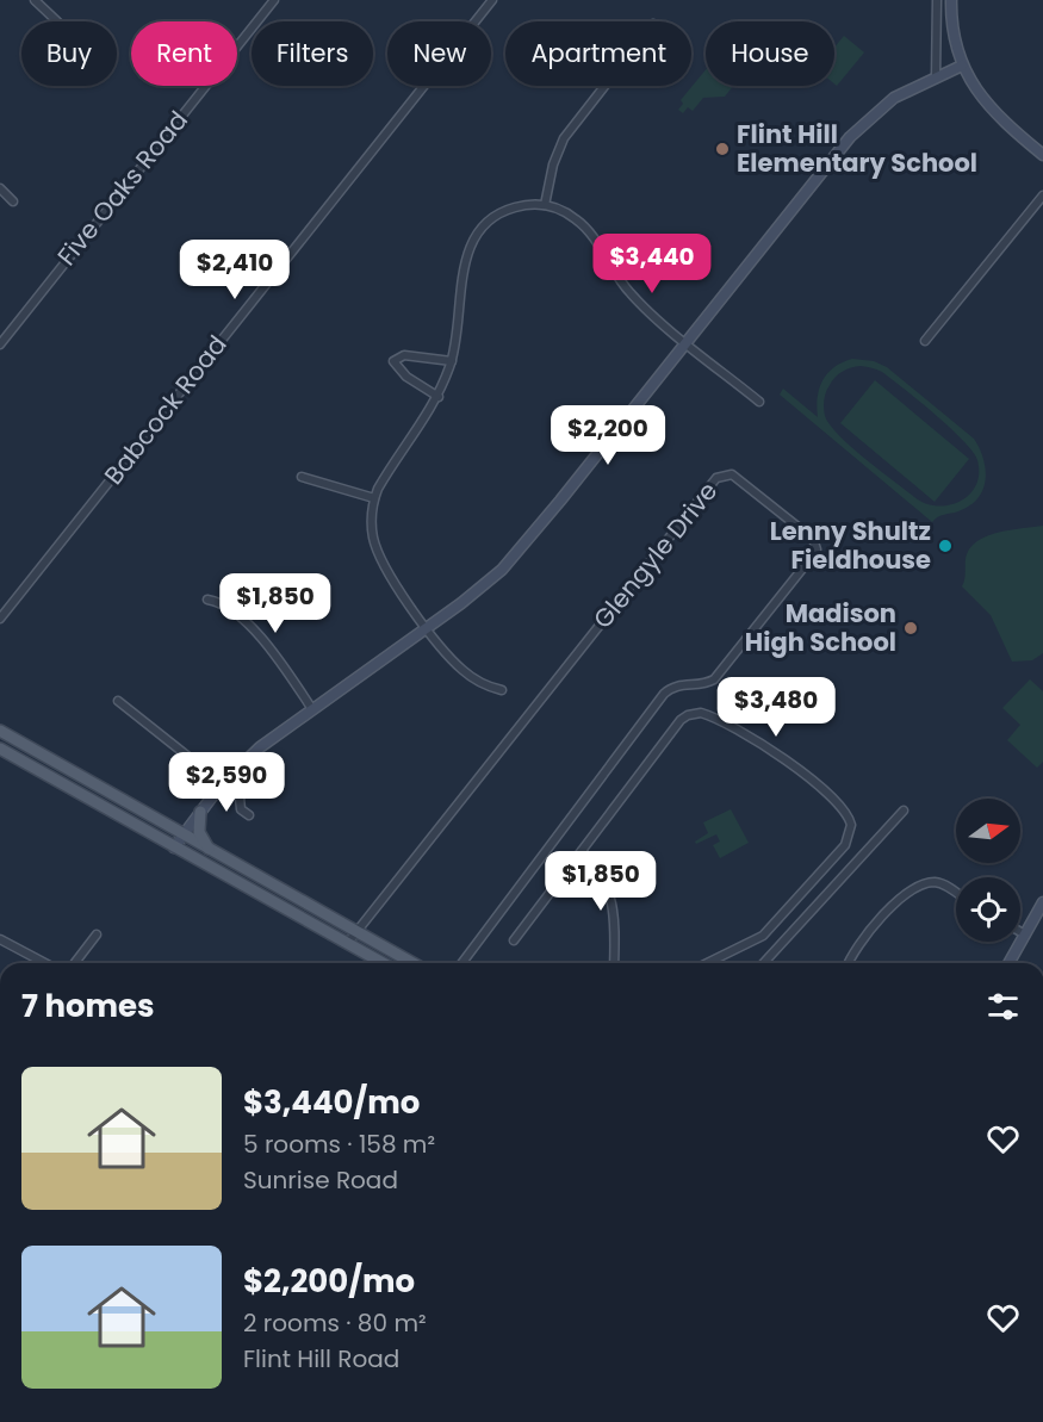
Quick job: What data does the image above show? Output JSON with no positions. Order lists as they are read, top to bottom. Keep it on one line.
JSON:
{"streets":{"street":["Five Oaks Road","Babcock Road","Glengyle Drive"]},"places":["Flint Hill Elementary School","Lenny Shultz Fieldhouse","Madison High School"],"north":"right","page":{"chip":["Buy","Rent","Filters","New","Apartment","House"],"price":["$3,440","$2,410","$2,200","$1,850","$3,480","$2,590","$1,850"],"heading":"7 homes","list":[{"name":"$3,440/mo","note":"5 rooms · 158 m² · Sunrise Road"},{"name":"$2,200/mo","note":"2 rooms · 80 m² · Flint Hill Road"}]}}
